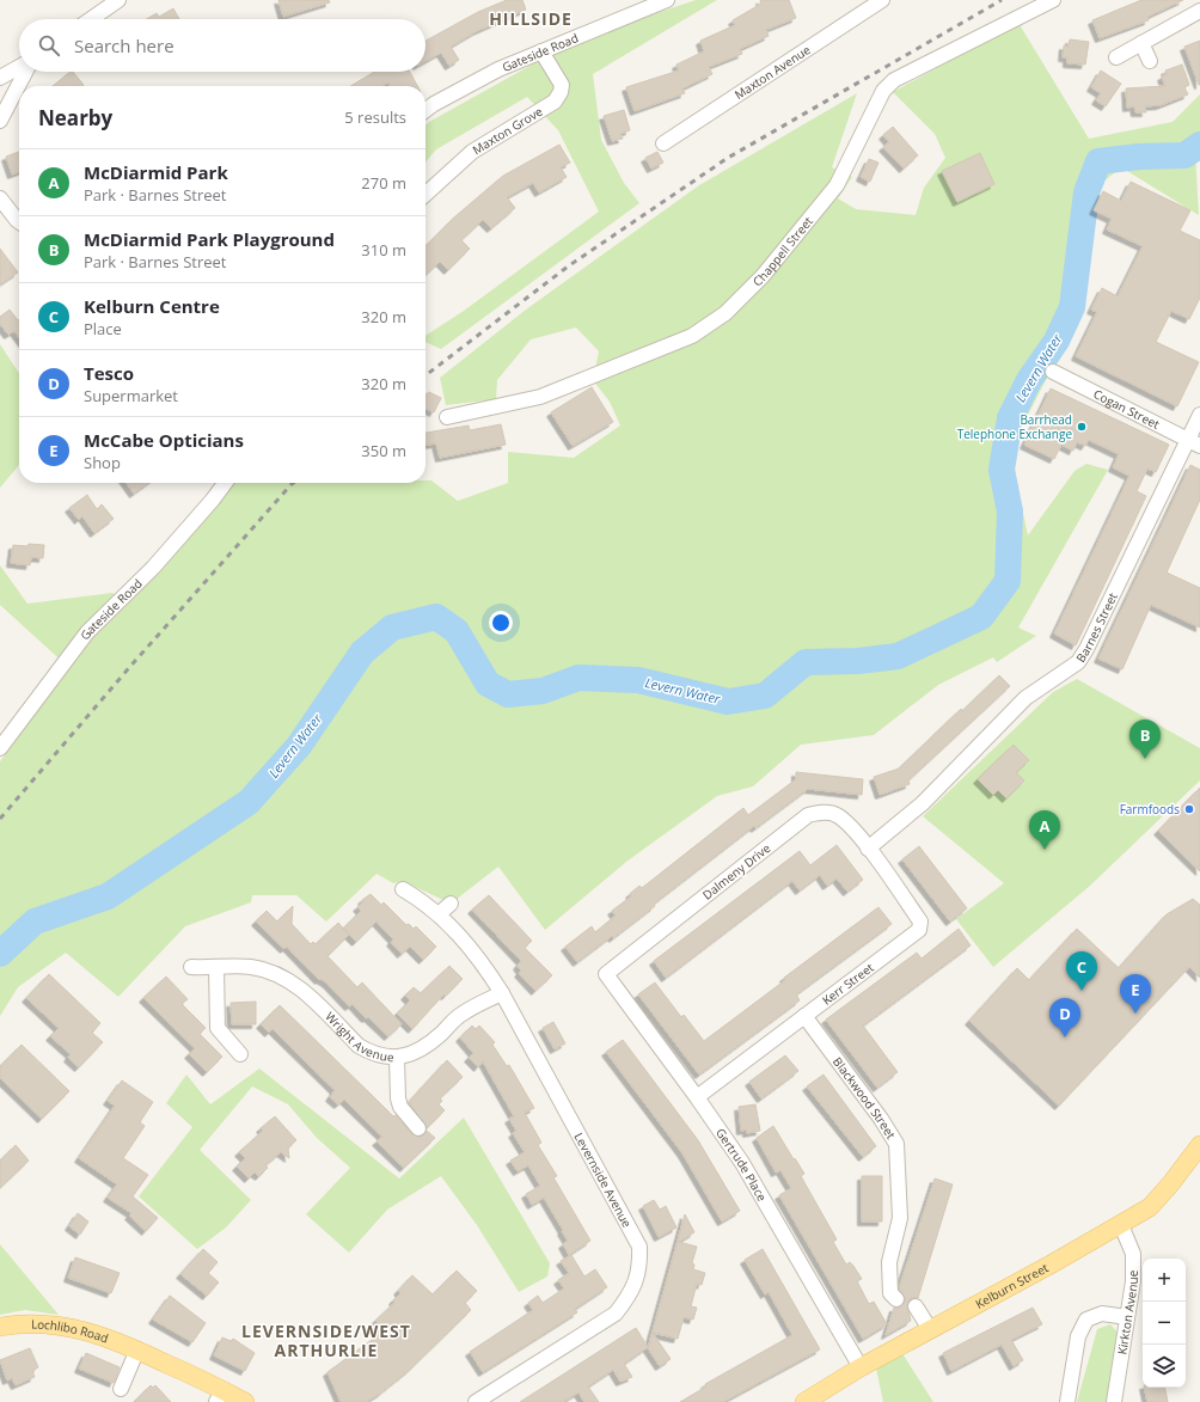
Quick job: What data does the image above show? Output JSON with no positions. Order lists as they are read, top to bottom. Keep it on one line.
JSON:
{"streets":{"main road":["Kelburn Street","Lochlibo Road"],"street":["Gateside Road","Maxton Avenue","Maxton Grove","Chappell Street","Cogan Street","Barnes Street","Dalmeny Drive","Kerr Street","Wright Avenue","Blackwood Street","Gertrude Place","Levernside Avenue","Kirkton Avenue"]},"crossings":[["Gateside Road","Maxton Grove"],["Cogan Street","Barnes Street"],["Barnes Street","Dalmeny Drive"],["Barnes Street","Kerr Street"],["Dalmeny Drive","Kerr Street"],["Dalmeny Drive","Gertrude Place"],["Kerr Street","Blackwood Street"],["Kerr Street","Gertrude Place"],["Wright Avenue","Levernside Avenue"],["Gertrude Place","Kelburn Street"],["Kelburn Street","Kirkton Avenue"]],"districts":["HILLSIDE","LEVERNSIDE/WEST ARTHURLIE"],"water":["Levern Water"],"places":["Barrhead Telephone Exchange","Farmfoods"],"page":{"search":"Search here","heading":["Nearby","5 results"],"list":[{"mark":"A","name":"McDiarmid Park","note":"Park · Barnes Street","value":"270 m"},{"mark":"B","name":"McDiarmid Park Playground","note":"Park · Barnes Street","value":"310 m"},{"mark":"C","name":"Kelburn Centre","note":"Place","value":"320 m"},{"mark":"D","name":"Tesco","note":"Supermarket","value":"320 m"},{"mark":"E","name":"McCabe Opticians","note":"Shop","value":"350 m"}],"pins":["B","A","C","E","D"],"map_buttons":["+","−"]}}
